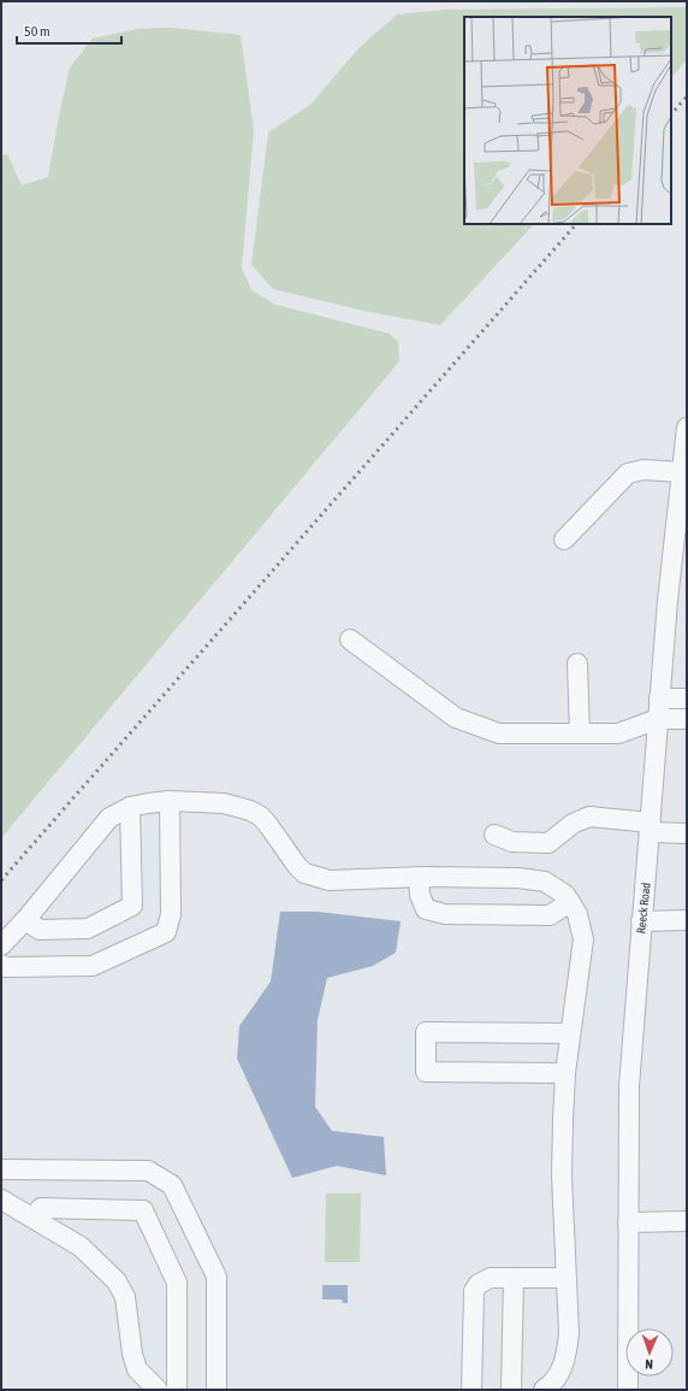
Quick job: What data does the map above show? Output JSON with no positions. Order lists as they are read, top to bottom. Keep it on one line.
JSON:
{"streets":{"street":["Reeck Road"]},"scale_bar":"50 m","north":"bottom"}
